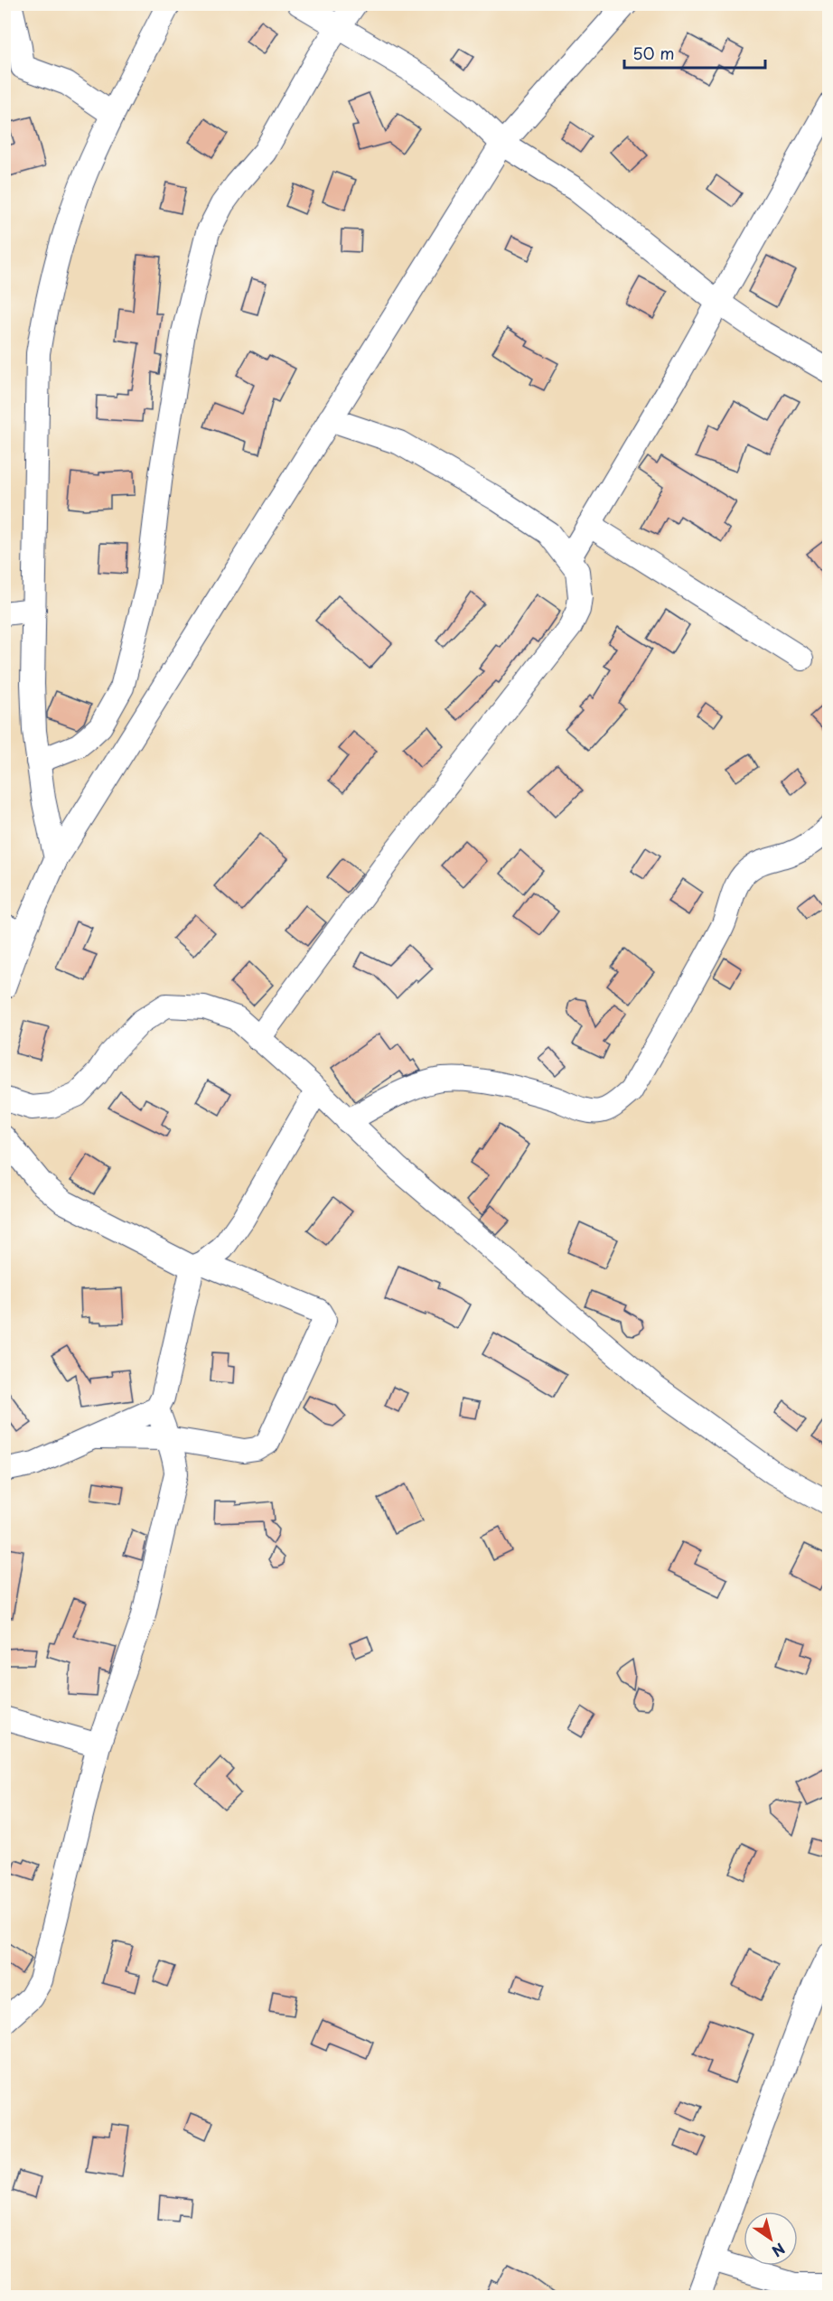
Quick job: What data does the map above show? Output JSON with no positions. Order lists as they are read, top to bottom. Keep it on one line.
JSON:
{"scale_bar":"50 m","north":"bottom right"}
